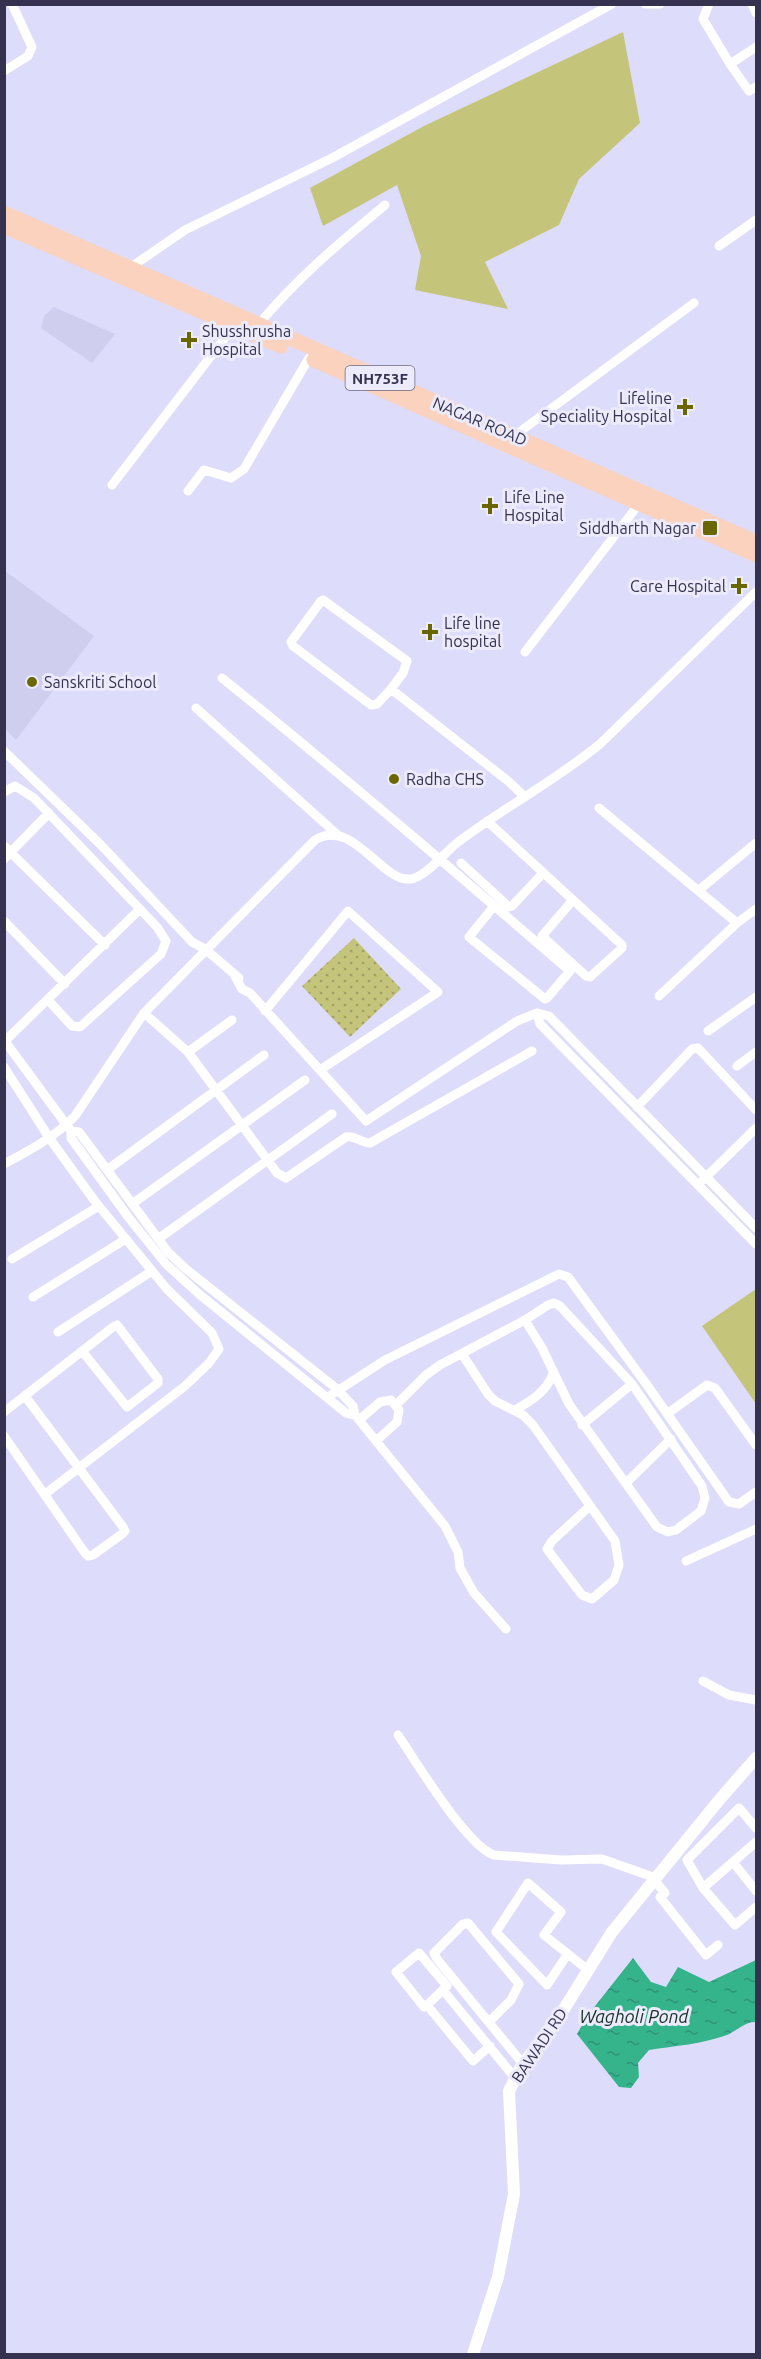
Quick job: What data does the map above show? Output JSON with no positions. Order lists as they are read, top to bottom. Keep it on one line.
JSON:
{"streets":{"highway":["NH753F","NAGAR ROAD"],"street":["BAWADI RD"]},"water":["Wagholi Pond"],"places":{"health":["Shusshrusha Hospital","Lifeline Speciality Hospital","Life Line Hospital","Care Hospital","Life line hospital"],"transit":["Siddharth Nagar"],"other":["Sanskriti School","Radha CHS"]}}
